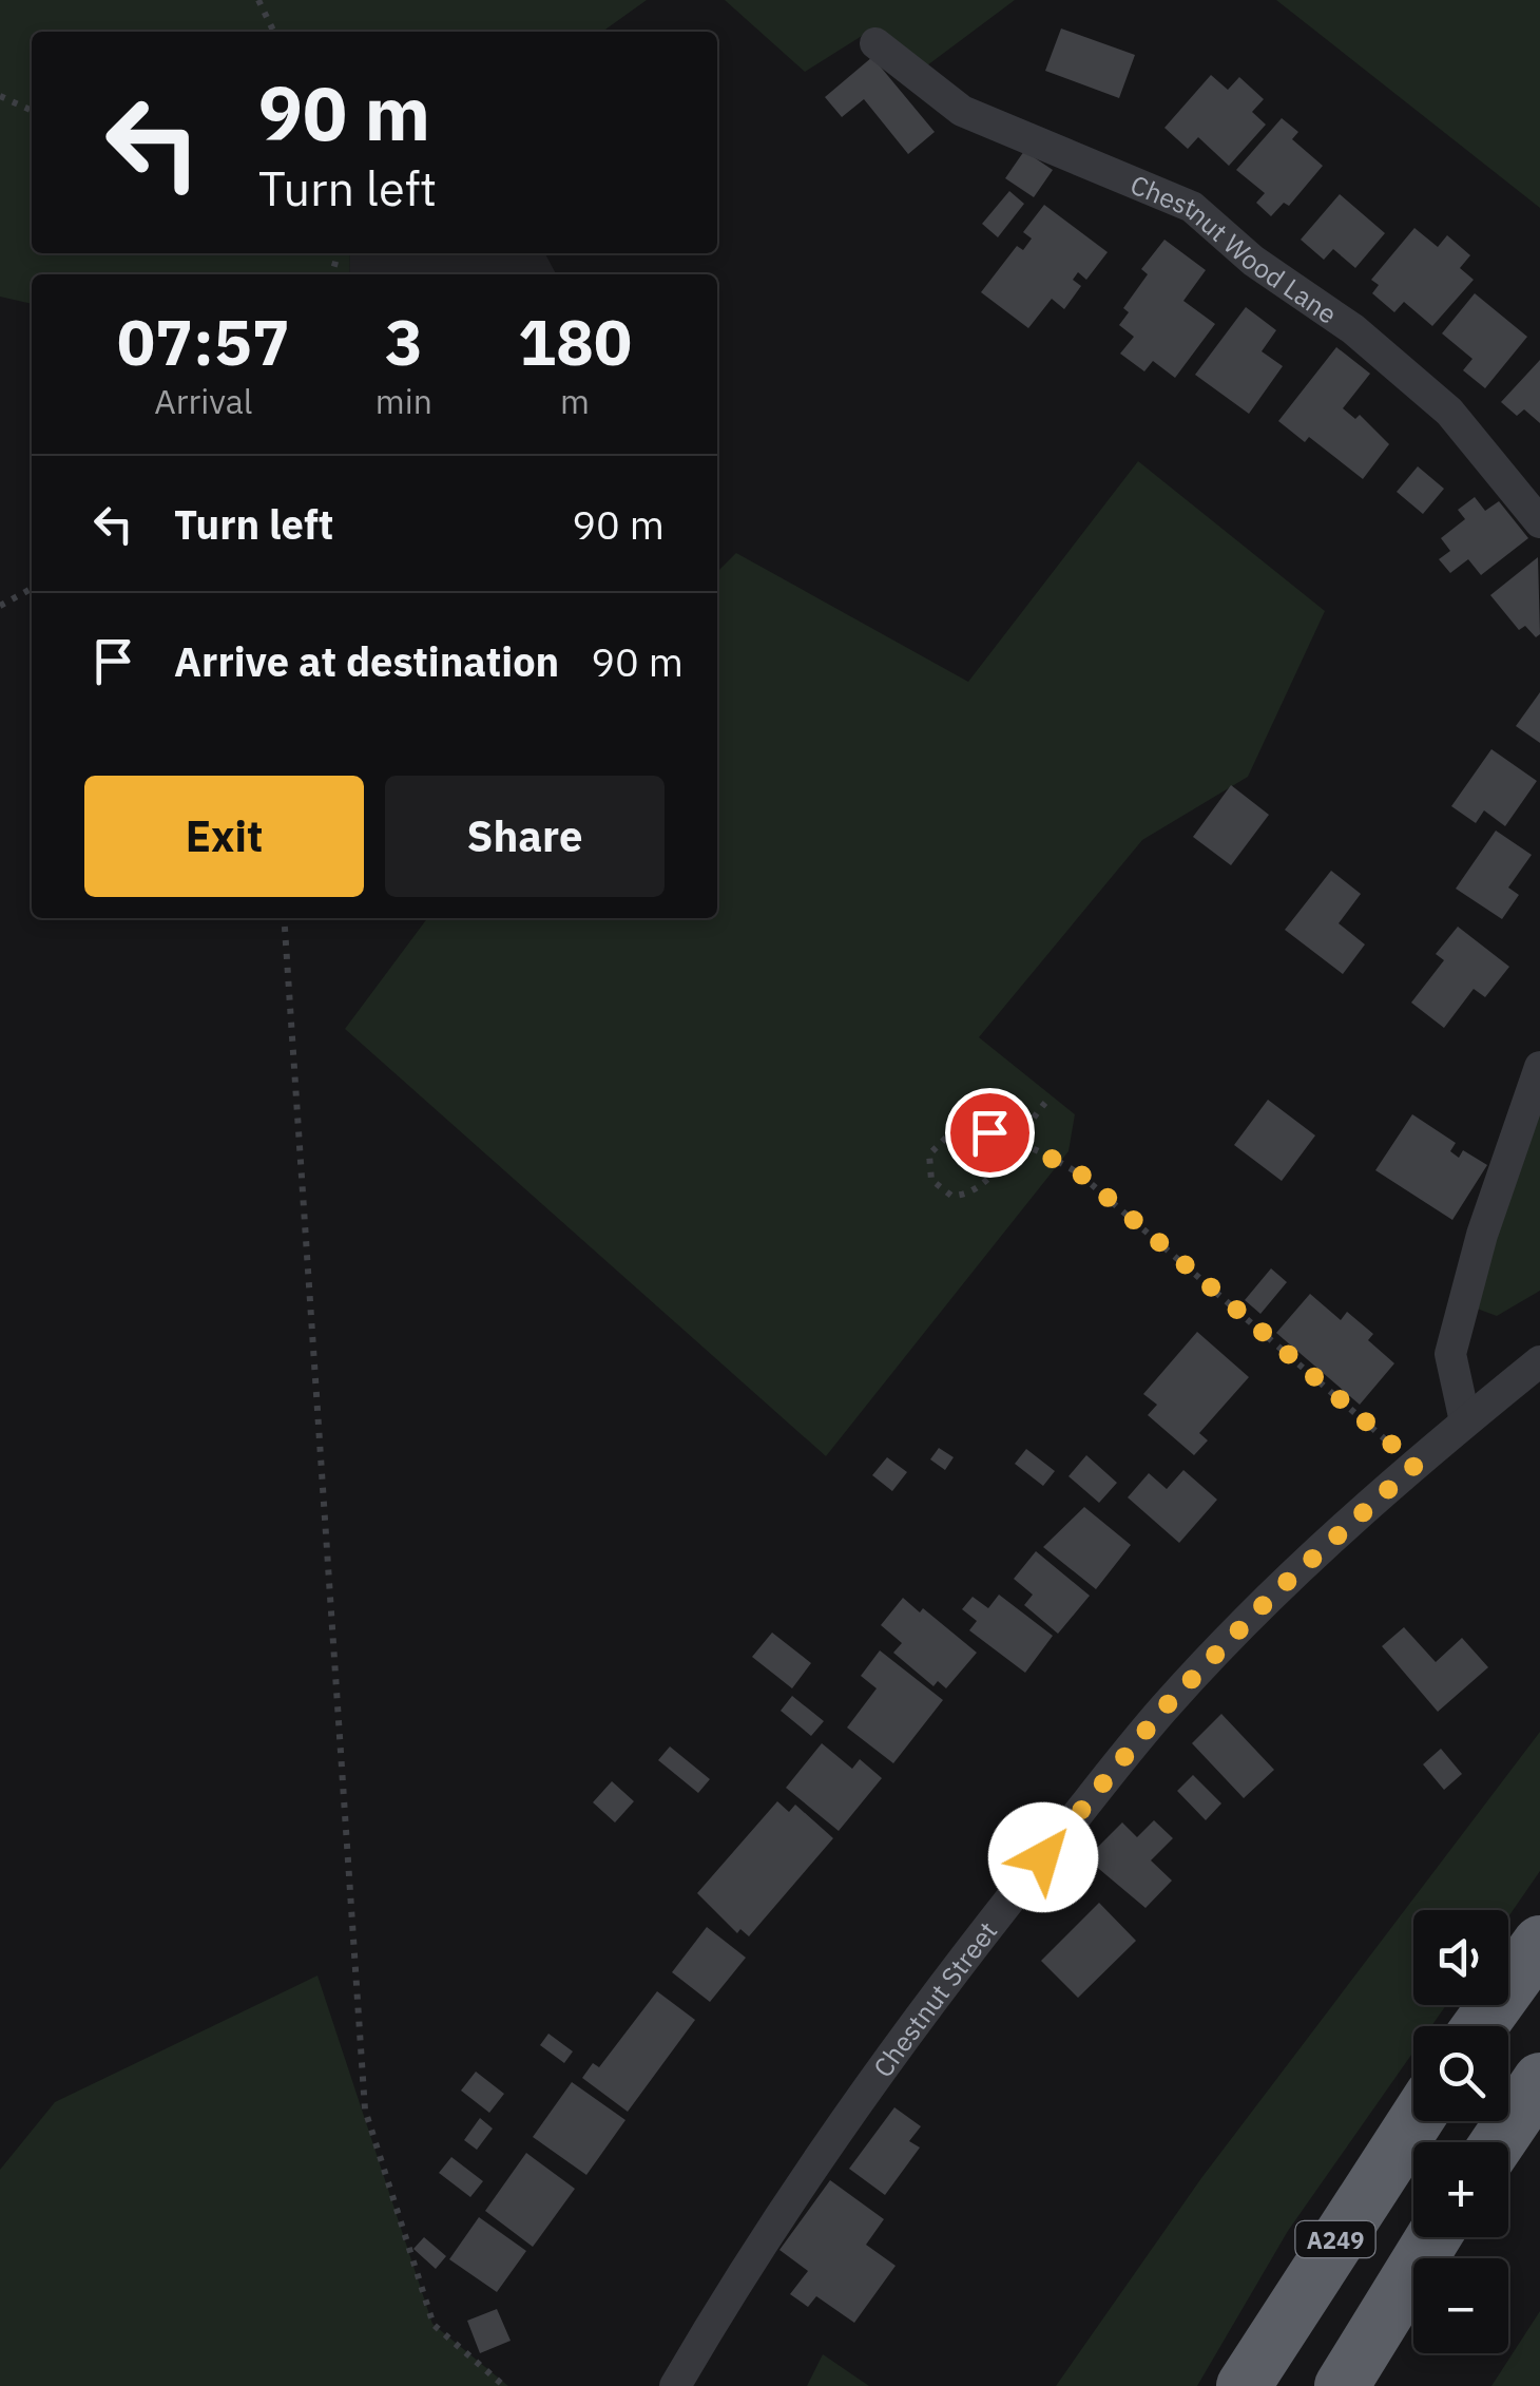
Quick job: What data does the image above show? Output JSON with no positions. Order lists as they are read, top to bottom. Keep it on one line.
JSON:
{"streets":{"highway":["A249"],"street":["Chestnut Wood Lane","Chestnut Street"]},"page":{"turn":["90 m","Turn left"],"eta":["07:57","Arrival","3","min","180","m"],"list":[{"name":"Turn left","value":"90 m"},{"name":"Arrive at destination","value":"90 m"}],"buttons":["Exit","Share"],"map_buttons":["+","−"]}}
